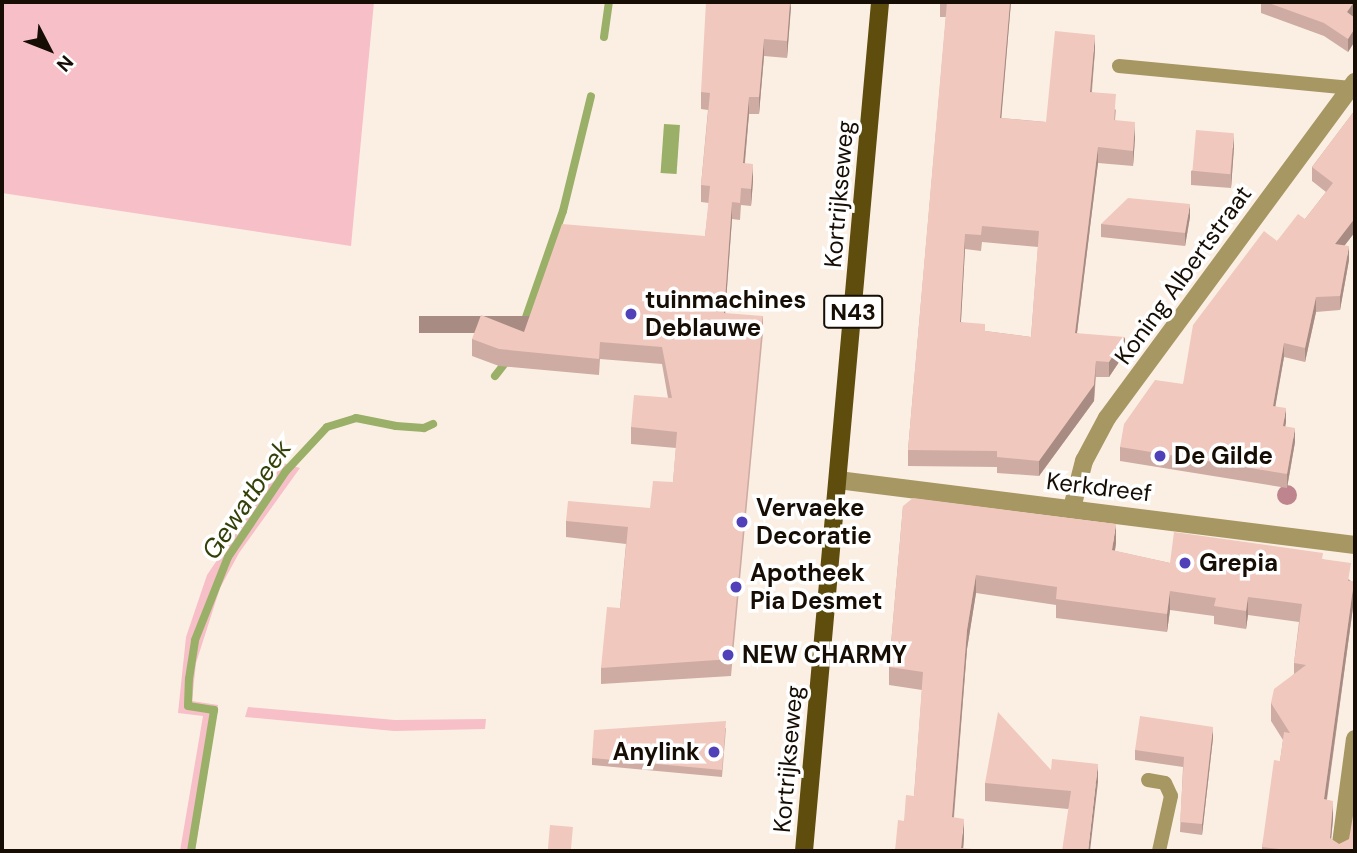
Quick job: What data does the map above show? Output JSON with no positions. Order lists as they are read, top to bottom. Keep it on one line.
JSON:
{"streets":{"main road":["Kortrijkseweg","N43"],"street":["Koning Albertstraat","Kerkdreef"]},"crossings":[["Kortrijkseweg","Kerkdreef"],["Koning Albertstraat","Kerkdreef"]],"water":["Gewatbeek"],"places":["tuinmachines Deblauwe","De Gilde","Vervaeke Decoratie","Grepia","Apotheek Pia Desmet","NEW CHARMY","Anylink"],"north":"bottom right"}
